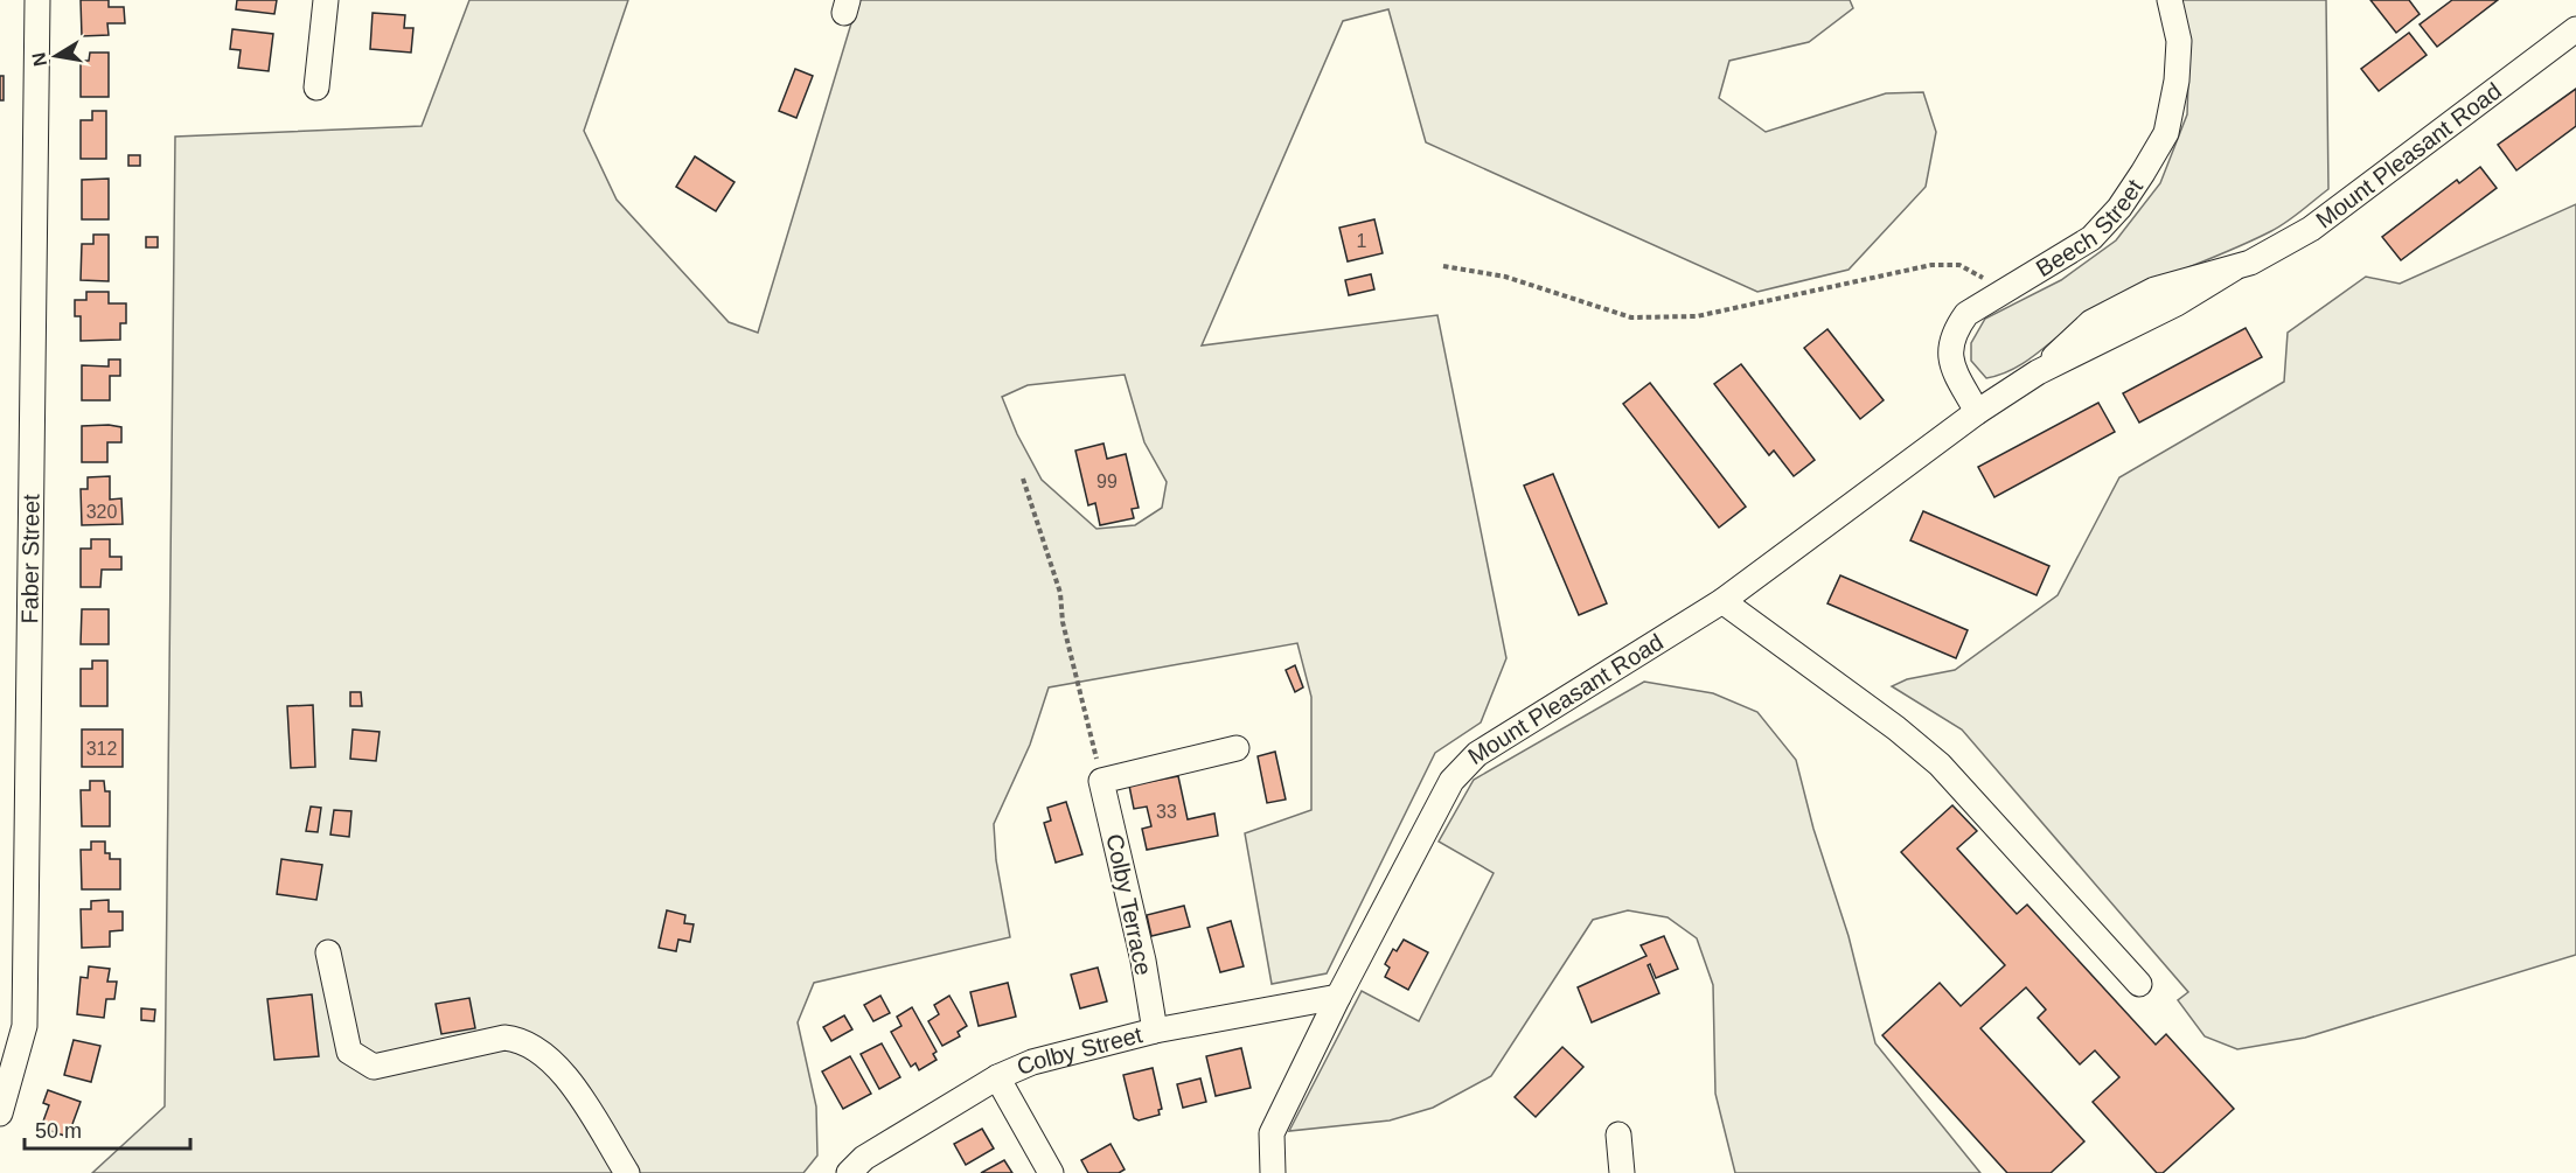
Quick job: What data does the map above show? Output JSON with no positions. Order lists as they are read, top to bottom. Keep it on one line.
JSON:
{"streets":{"street":["Mount Pleasant Road","Beech Street","Faber Street","Colby Terrace","Colby Street"]},"crossings":[["Mount Pleasant Road","Beech Street"],["Mount Pleasant Road","Colby Street"],["Colby Terrace","Colby Street"]],"house_numbers":["1","99","320","312","33"],"scale_bar":"50 m","north":"left"}
